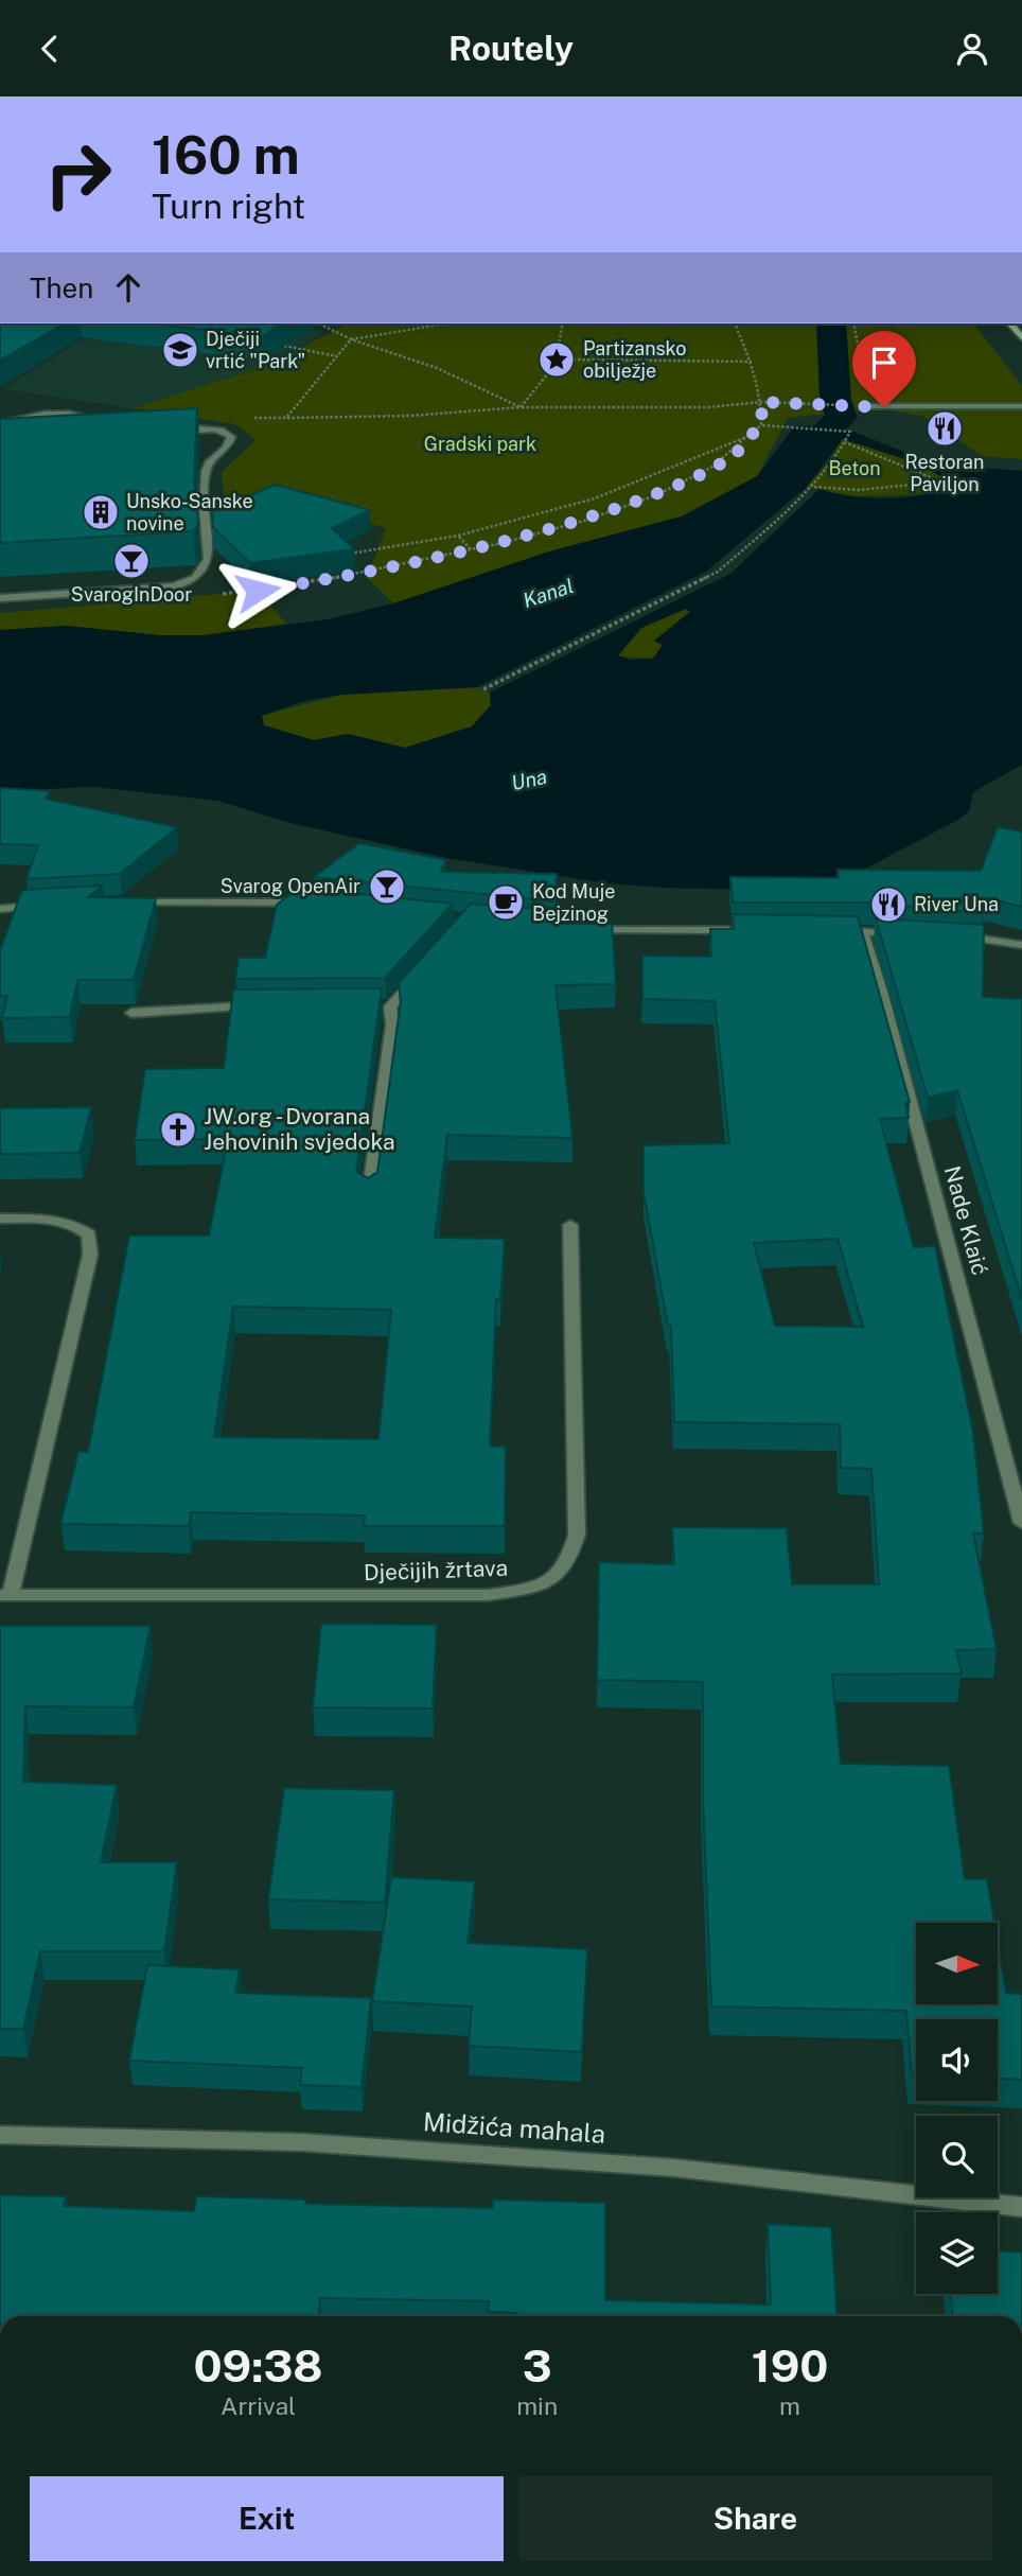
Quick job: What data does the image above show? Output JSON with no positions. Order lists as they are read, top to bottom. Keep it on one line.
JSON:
{"streets":{"street":["Nade Klaić","Dječijih žrtava","Midžića mahala"]},"water":["Kanal","Una"],"parks":["Gradski park","Beton"],"places":{"school or university":["Dječiji vrtić \"Park\""],"place":["Partizansko obilježje"],"restaurant":["Restoran Paviljon","River Una"],"building":["Unsko-Sanske novine"],"bar":["SvarogInDoor","Svarog OpenAir"],"cafe":["Kod Muje Bejzinog"],"church":["JW.org - Dvorana Jehovinih svjedoka"]},"north":"right","page":{"header":"Routely","turn":["160 m","Turn right"],"then":"Then","eta":["09:38","Arrival","3","min","190","m"],"buttons":["Exit","Share"]}}
